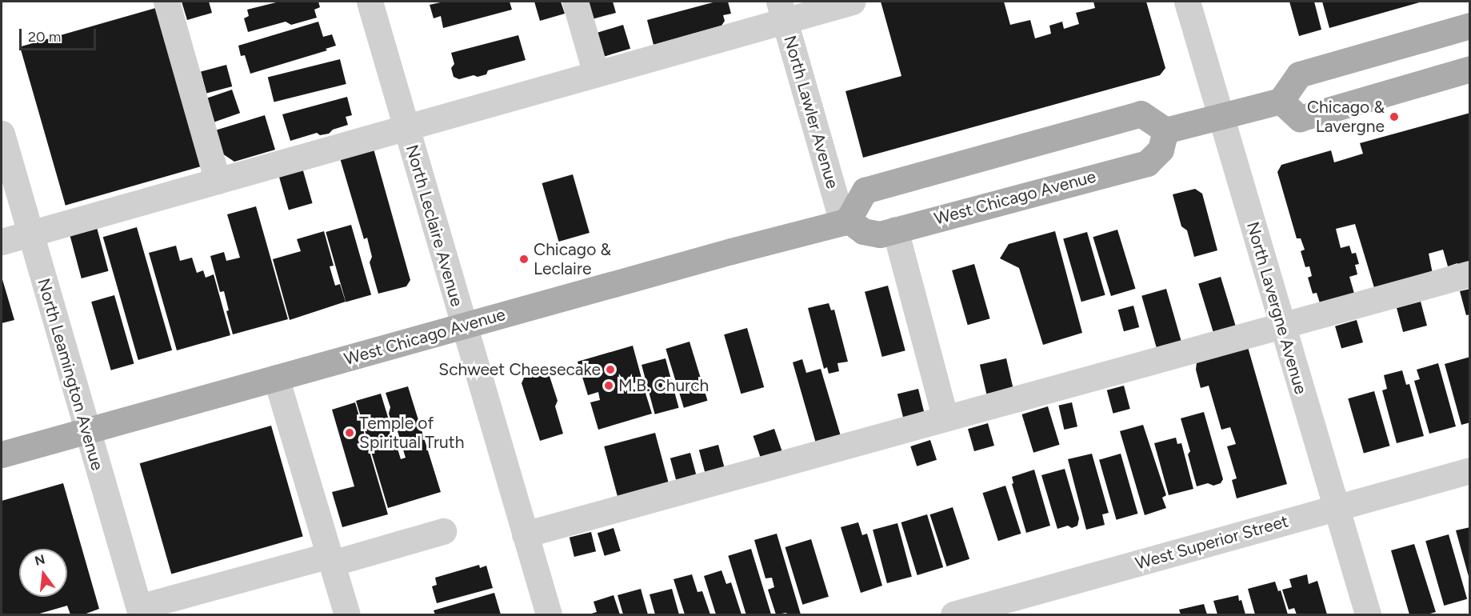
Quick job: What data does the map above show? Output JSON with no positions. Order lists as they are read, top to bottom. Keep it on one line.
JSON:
{"streets":{"main road":["West Chicago Avenue"],"street":["North Lawler Avenue","North Leclaire Avenue","North Lavergne Avenue","North Leamington Avenue","West Superior Street"]},"crossings":[["North Lawler Avenue","West Chicago Avenue"],["West Chicago Avenue","North Leclaire Avenue"],["West Chicago Avenue","North Leamington Avenue"],["North Lavergne Avenue","West Superior Street"]],"places":["Chicago & Lavergne","Chicago & Leclaire","Schweet Cheesecake","M.B. Church","Temple of Spiritual Truth"],"scale_bar":"20 m","north":"top"}
